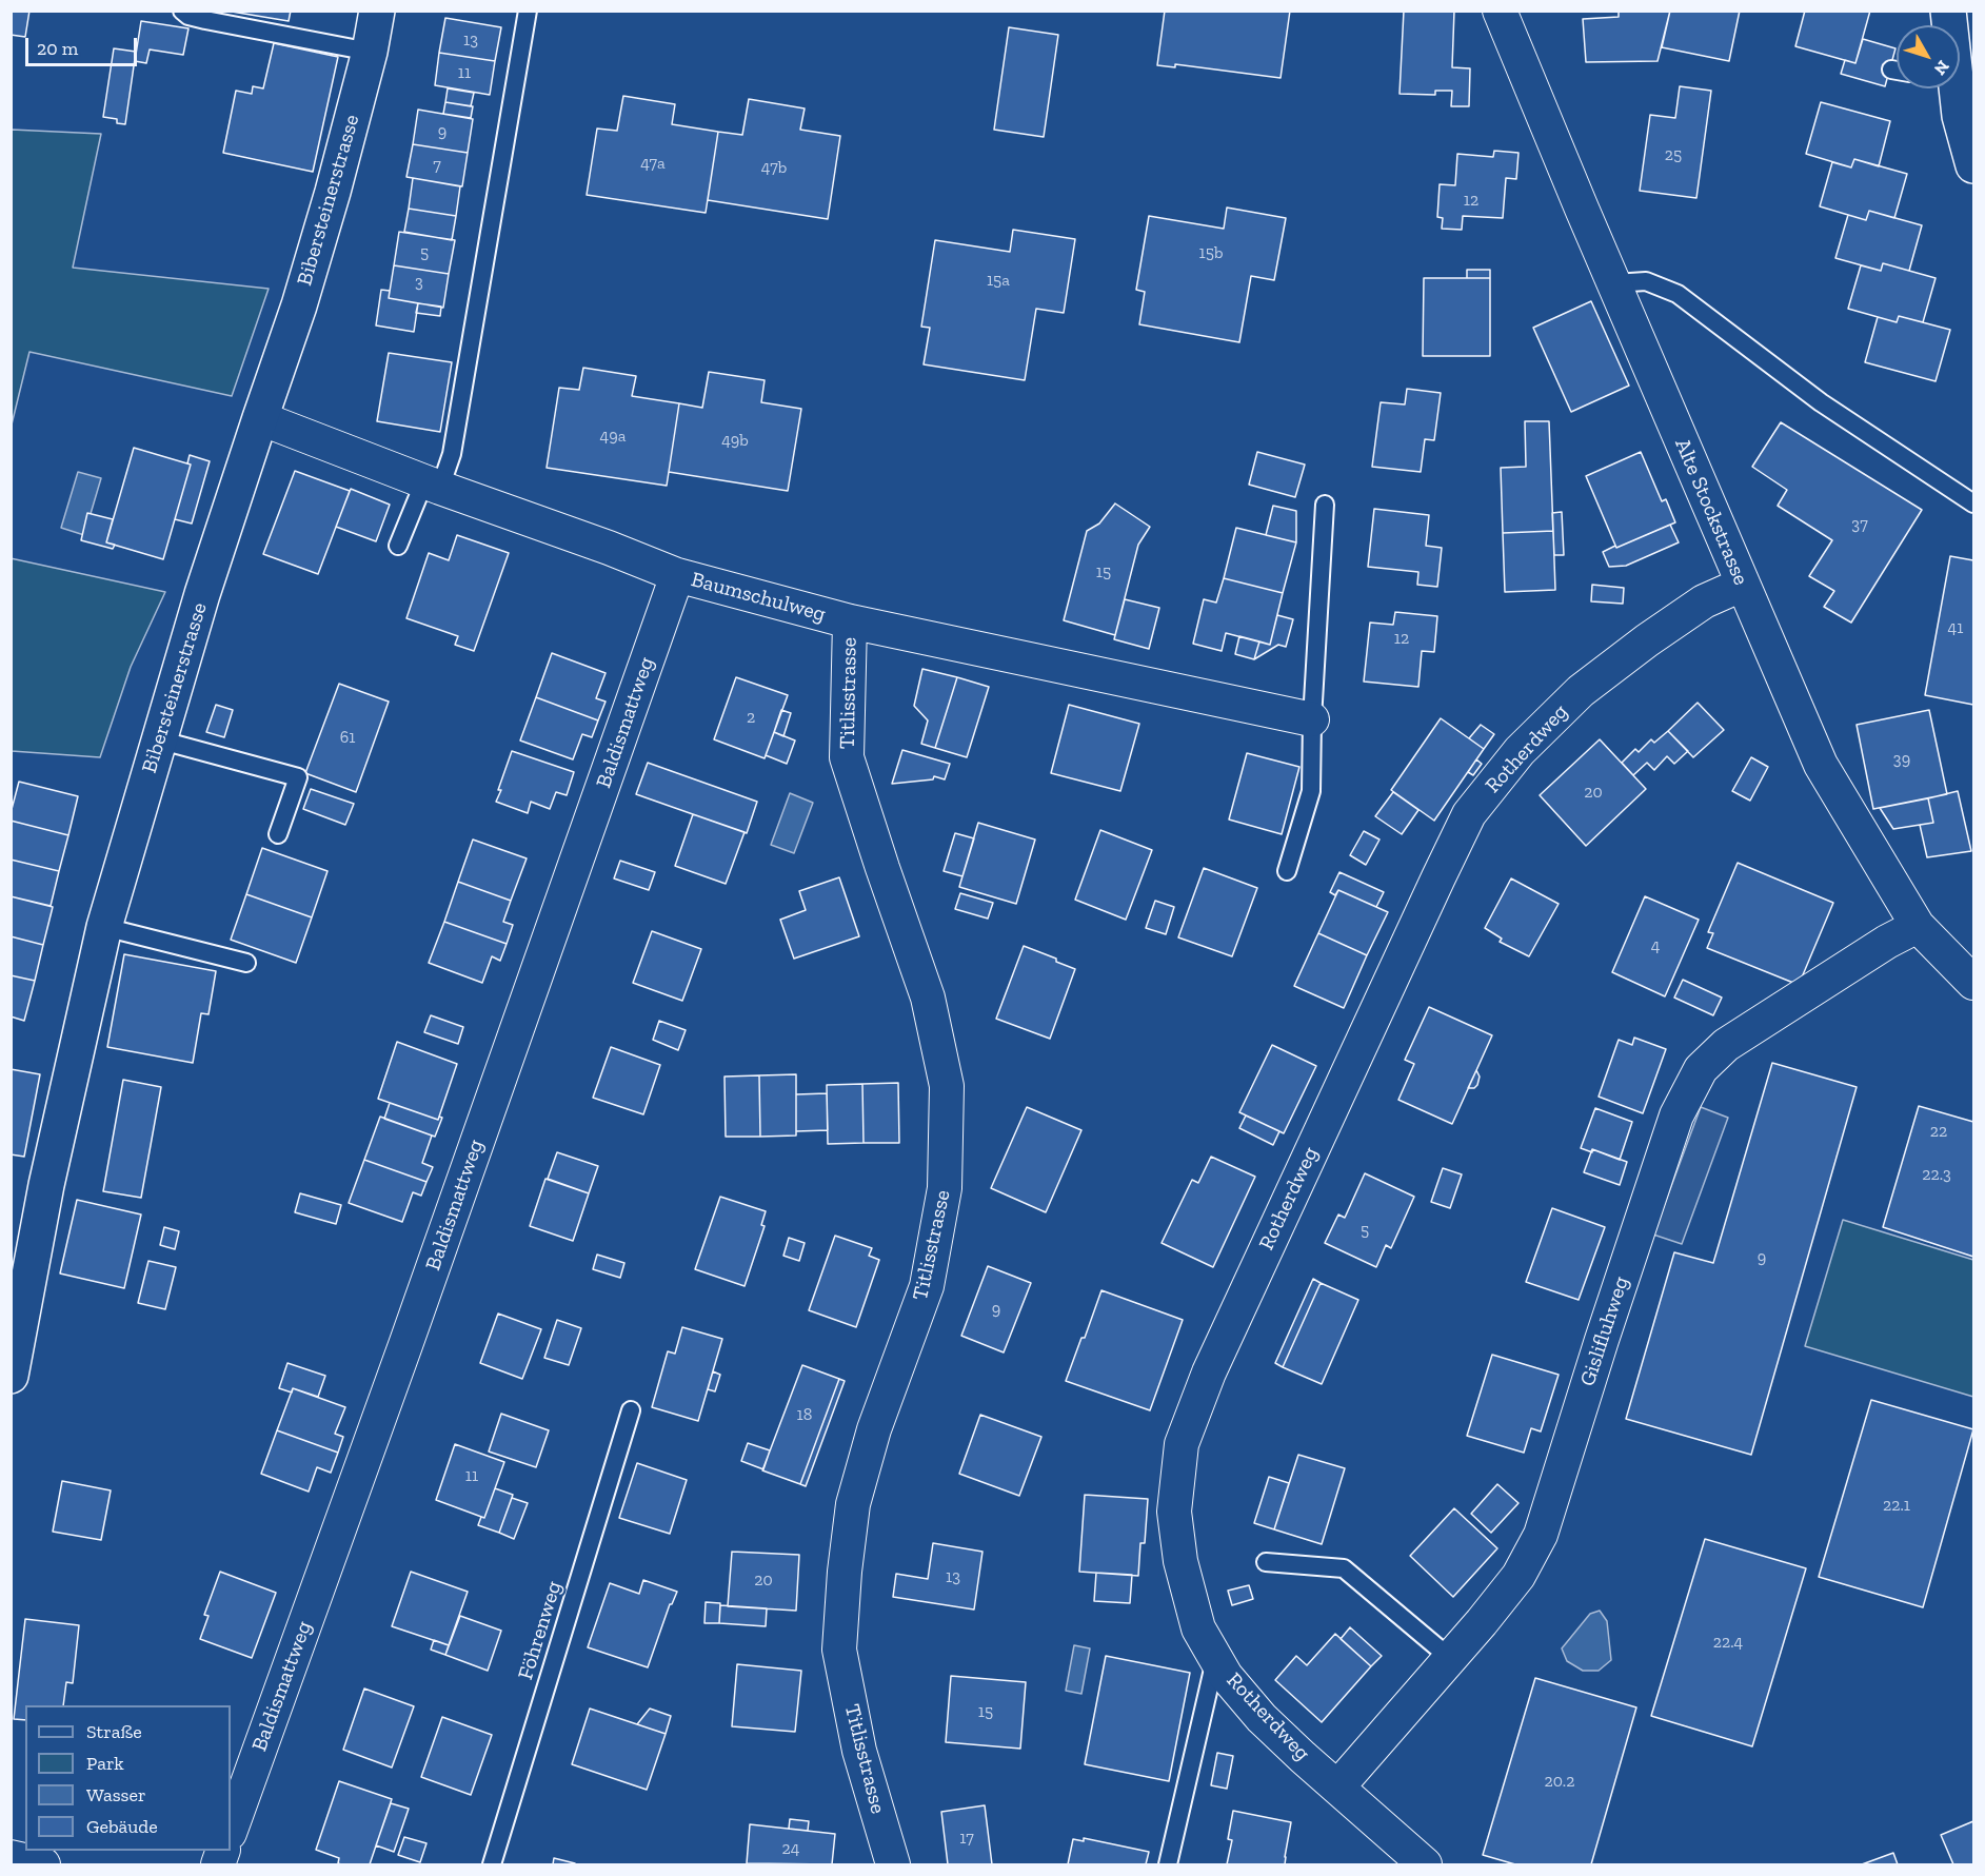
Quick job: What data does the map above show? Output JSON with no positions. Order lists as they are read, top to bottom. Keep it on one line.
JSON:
{"streets":{"main road":["Bibersteinerstrasse"],"street":["Alte Stockstrasse","Baumschulweg","Titlisstrasse","Baldismattweg","Rotherdweg","Gislifluhweg"],"lane":["Föhrenweg"]},"crossings":[["Bibersteinerstrasse","Baumschulweg"],["Alte Stockstrasse","Rotherdweg"],["Alte Stockstrasse","Gislifluhweg"],["Baumschulweg","Titlisstrasse"],["Baumschulweg","Baldismattweg"],["Rotherdweg","Gislifluhweg"]],"house_numbers":["13","11","9","25","47a","7","47b","12","5","15b","15a","3","49a","49b","37","15","41","12","2","61","39","20","4","22","22.3","5","9","9","18","11","22.1","13","20","22.4","15","20.2","17","24"],"legend":["Straße","Park","Wasser","Gebäude"],"scale_bar":"20 m","north":"bottom right"}
